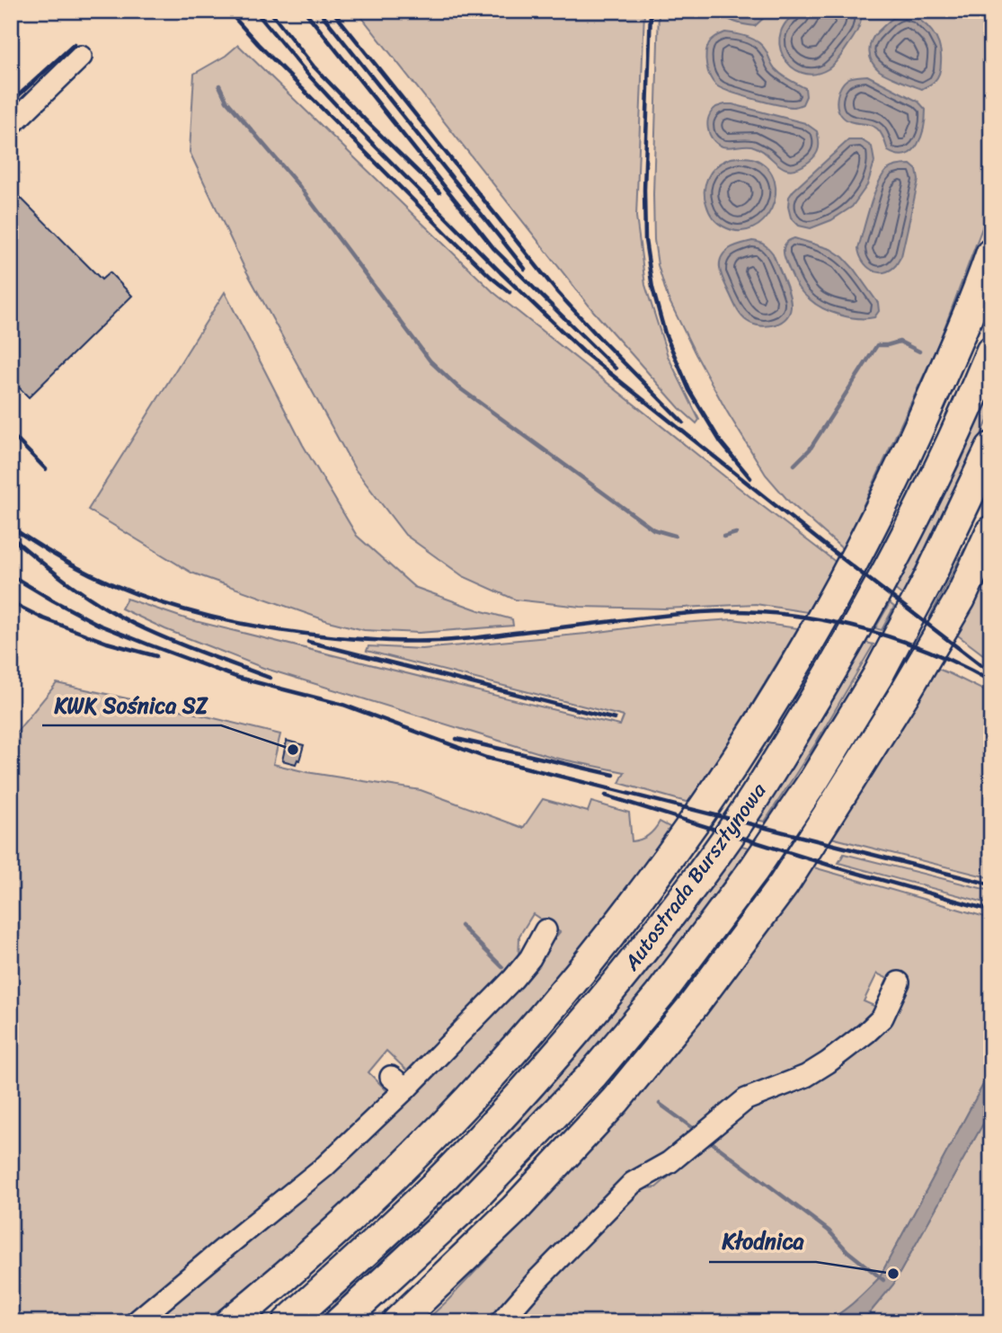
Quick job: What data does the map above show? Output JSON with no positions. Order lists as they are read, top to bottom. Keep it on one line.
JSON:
{"streets":{"highway":["Autostrada Bursztynowa"]},"places":["KWK Sośnica SZ","Kłodnica"]}
